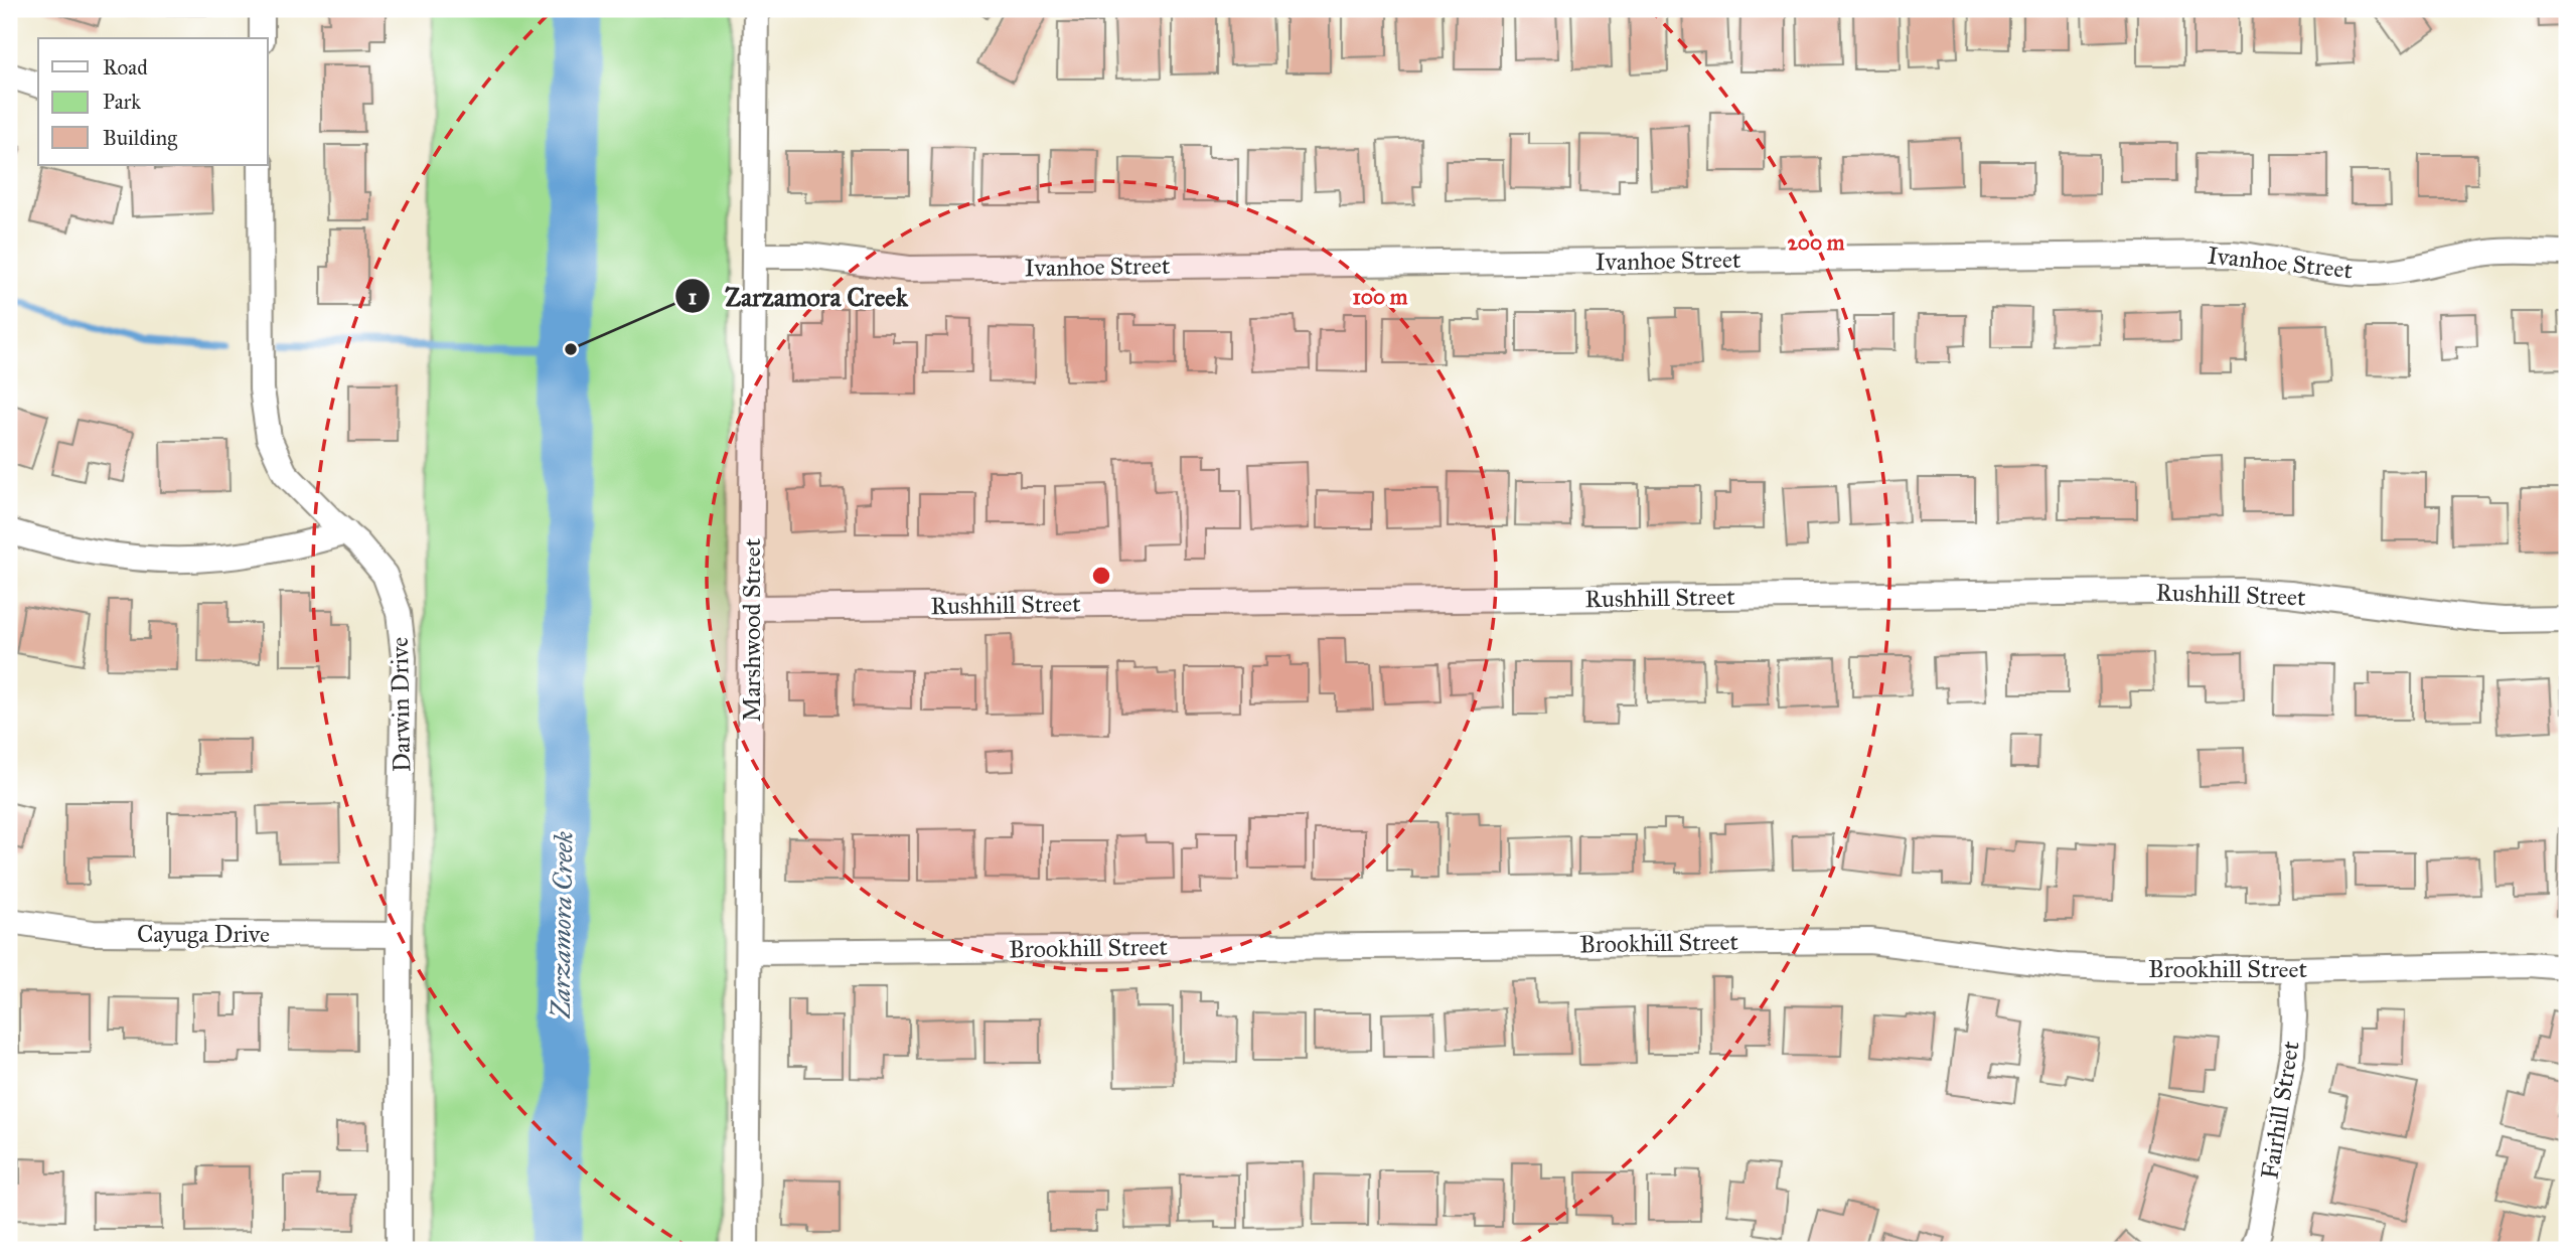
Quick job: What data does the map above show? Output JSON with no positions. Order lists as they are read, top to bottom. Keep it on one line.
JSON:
{"streets":{"street":["Ivanhoe Street","Rushhill Street","Marshwood Street","Darwin Drive","Cayuga Drive","Brookhill Street","Fairhill Street"]},"crossings":[["Ivanhoe Street","Marshwood Street"],["Rushhill Street","Marshwood Street"],["Marshwood Street","Brookhill Street"],["Darwin Drive","Cayuga Drive"],["Brookhill Street","Fairhill Street"]],"water":["Zarzamora Creek"],"places":["Zarzamora Creek"],"legend":["Road","Park","Building"],"rings":["200 m","100 m"]}
